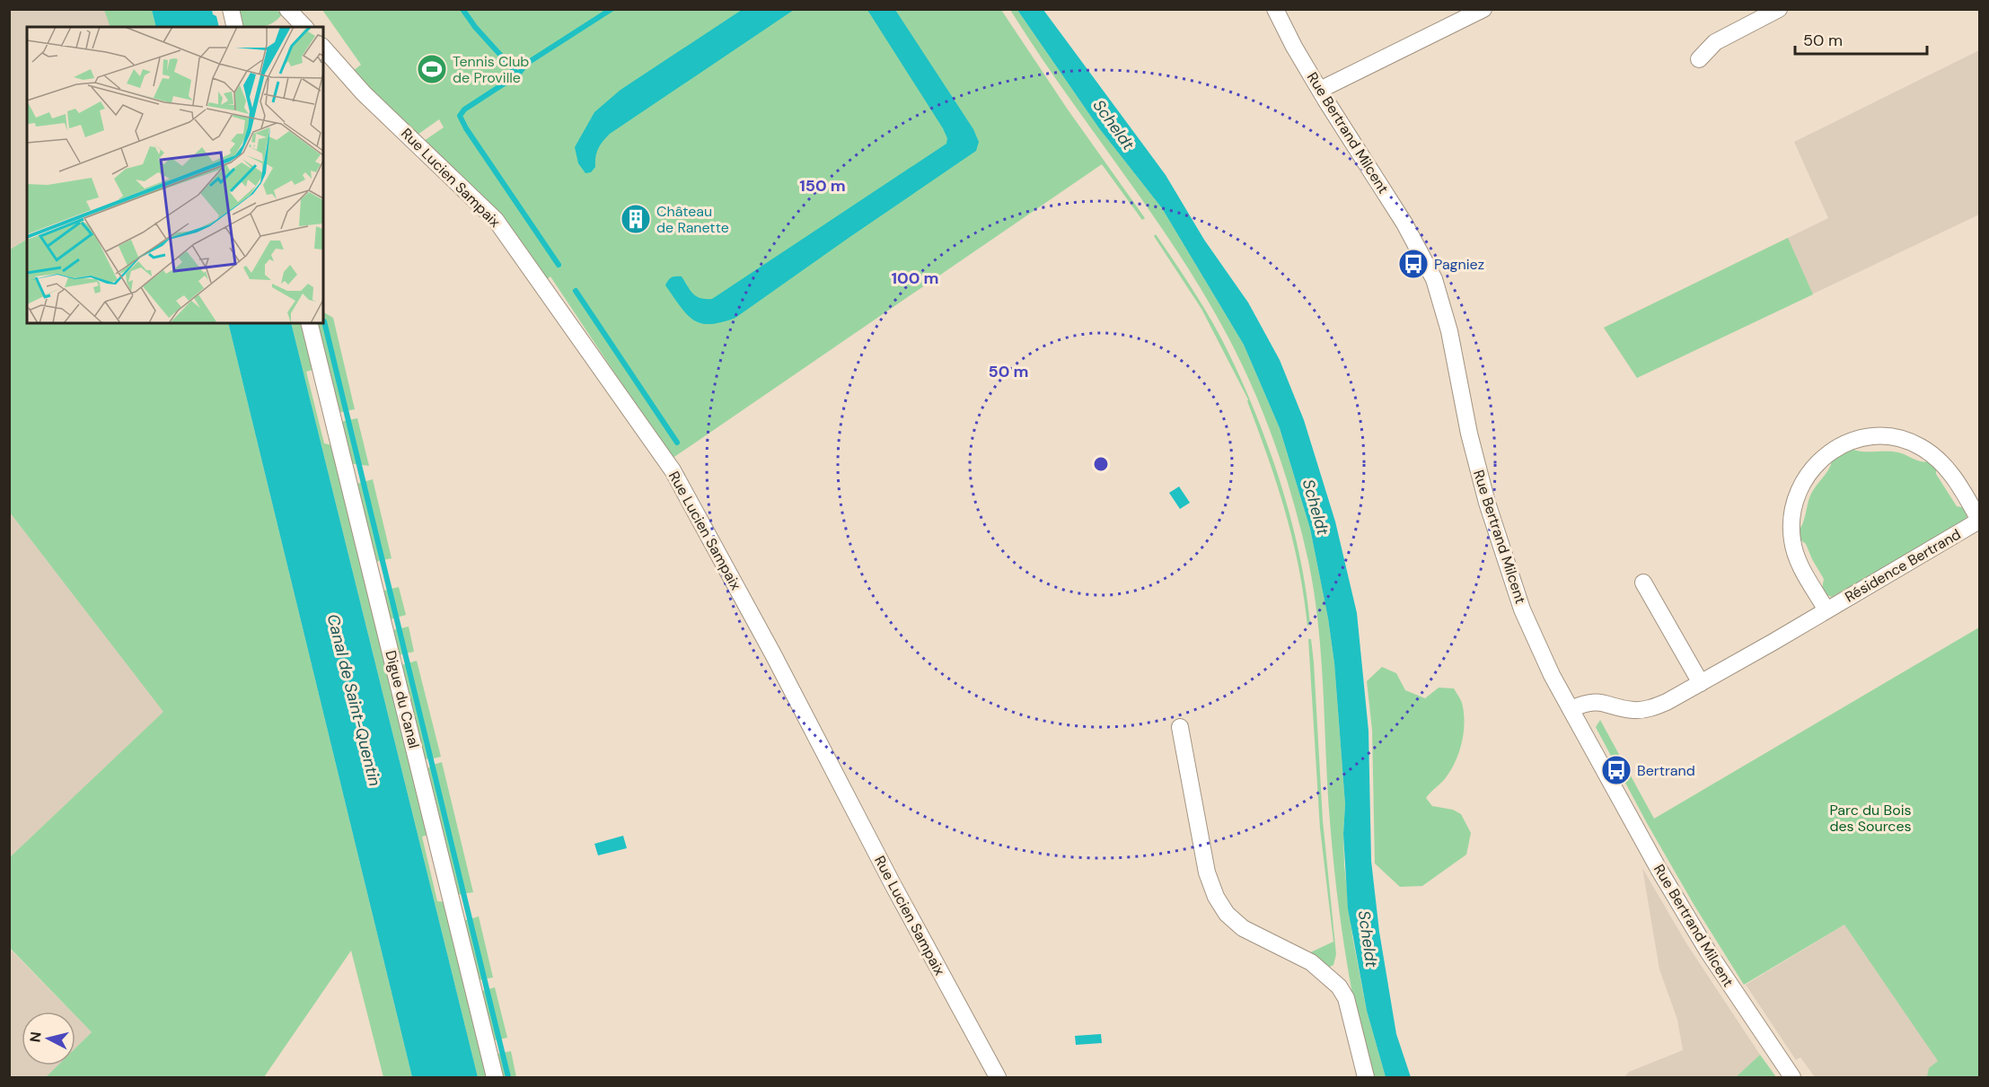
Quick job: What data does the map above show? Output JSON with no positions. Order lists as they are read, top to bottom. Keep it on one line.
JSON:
{"streets":{"street":["Rue Bertrand Milcent","Rue Lucien Sampaix","Résidence Bertrand","Digue du Canal"]},"crossings":[["Rue Bertrand Milcent","Résidence Bertrand"]],"water":["Scheldt","Canal de Saint-Quentin"],"parks":["Parc du Bois des Sources"],"places":{"sports":["Tennis Club de Proville"],"building":["Château de Ranette"],"bus stop":["Pagniez","Bertrand"]},"scale_bar":"50 m","north":"left","rings":["150 m","100 m","50 m"]}
